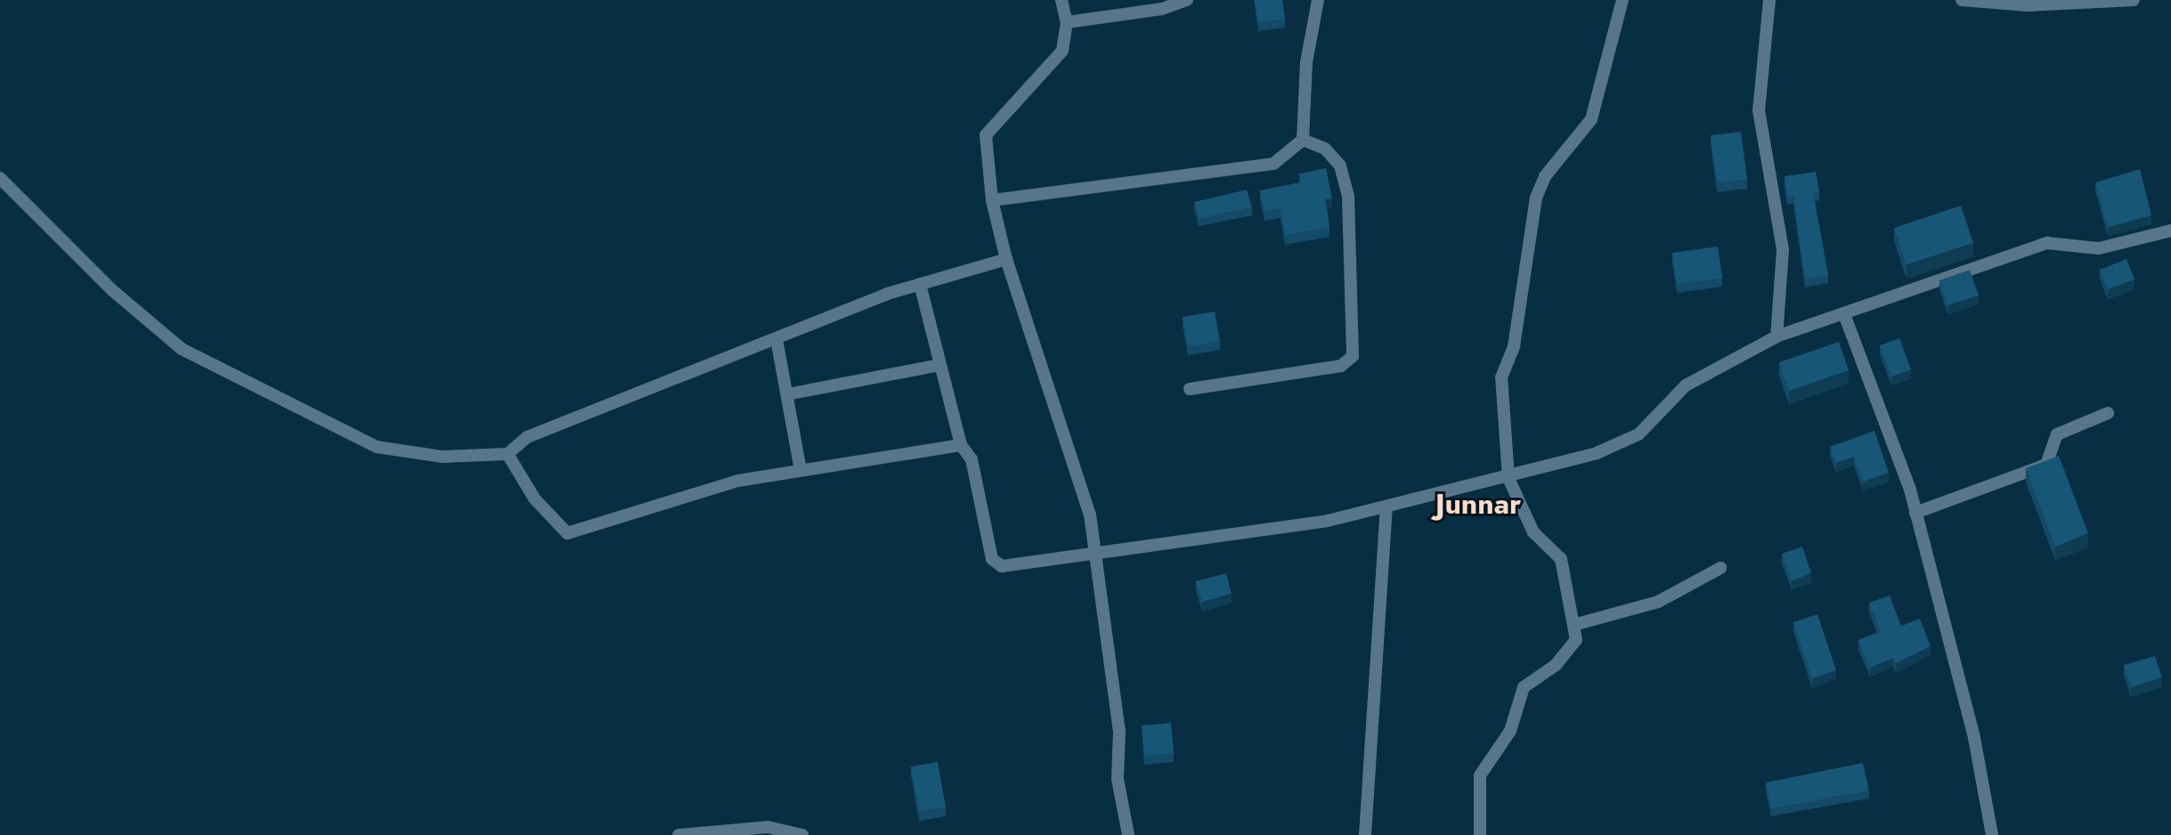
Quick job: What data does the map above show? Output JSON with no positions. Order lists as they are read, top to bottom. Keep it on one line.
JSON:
{"districts":["Junnar"]}
